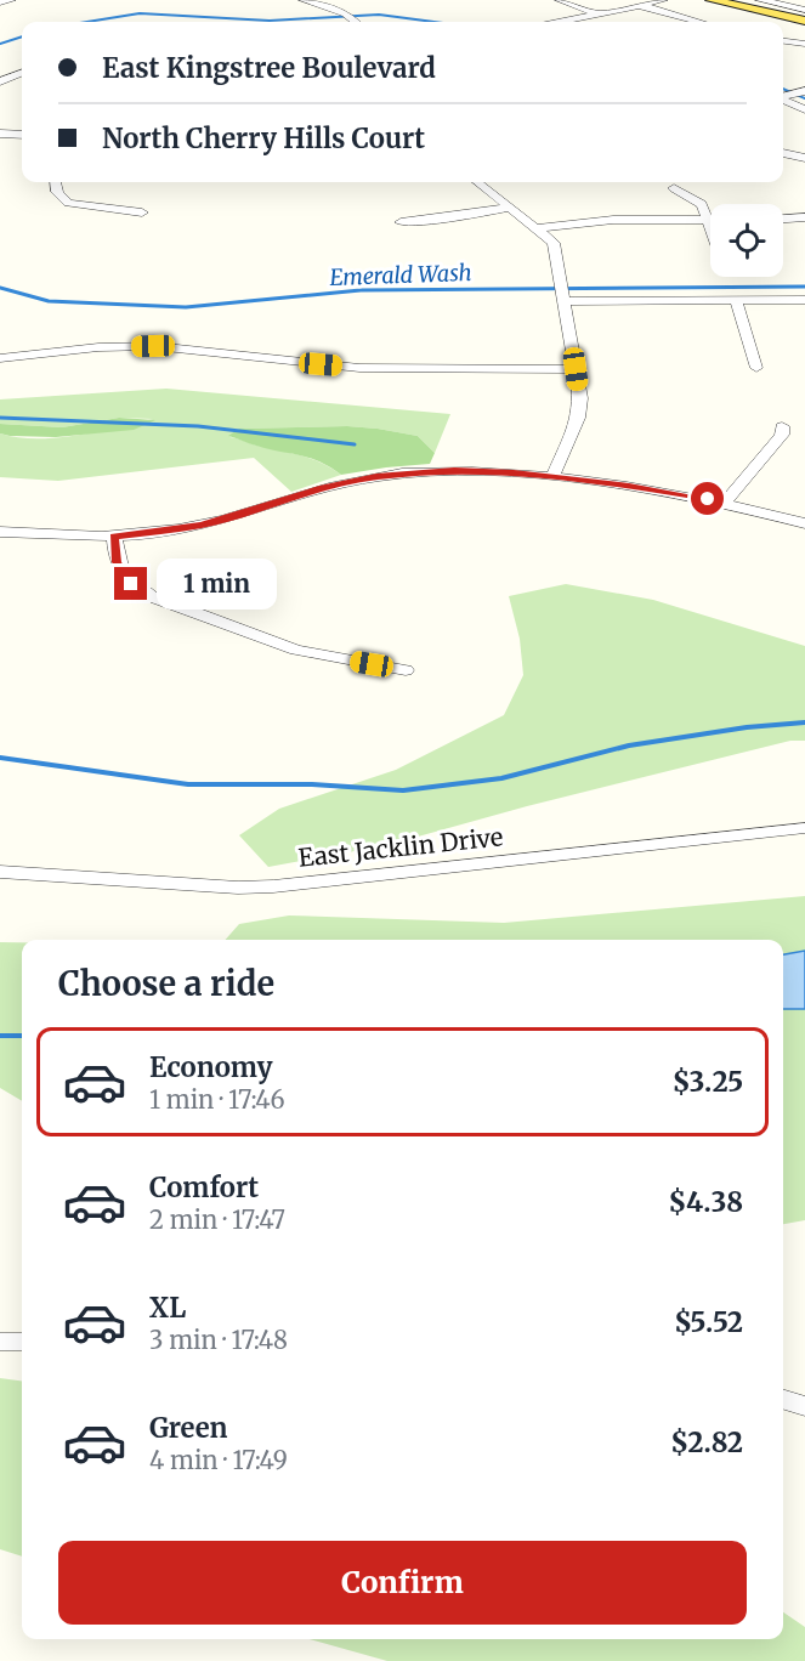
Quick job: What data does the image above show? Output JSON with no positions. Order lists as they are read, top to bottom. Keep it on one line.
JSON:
{"streets":{"street":["East Jacklin Drive"]},"water":["Emerald Wash"],"page":{"banner":["East Kingstree Boulevard","North Cherry Hills Court"],"bubble":"1 min","heading":"Choose a ride","list":[{"name":"Economy","note":"1 min · 17:46","value":"$3.25"},{"name":"Comfort","note":"2 min · 17:47","value":"$4.38"},{"name":"XL","note":"3 min · 17:48","value":"$5.52"},{"name":"Green","note":"4 min · 17:49","value":"$2.82"}],"buttons":"Confirm"}}
